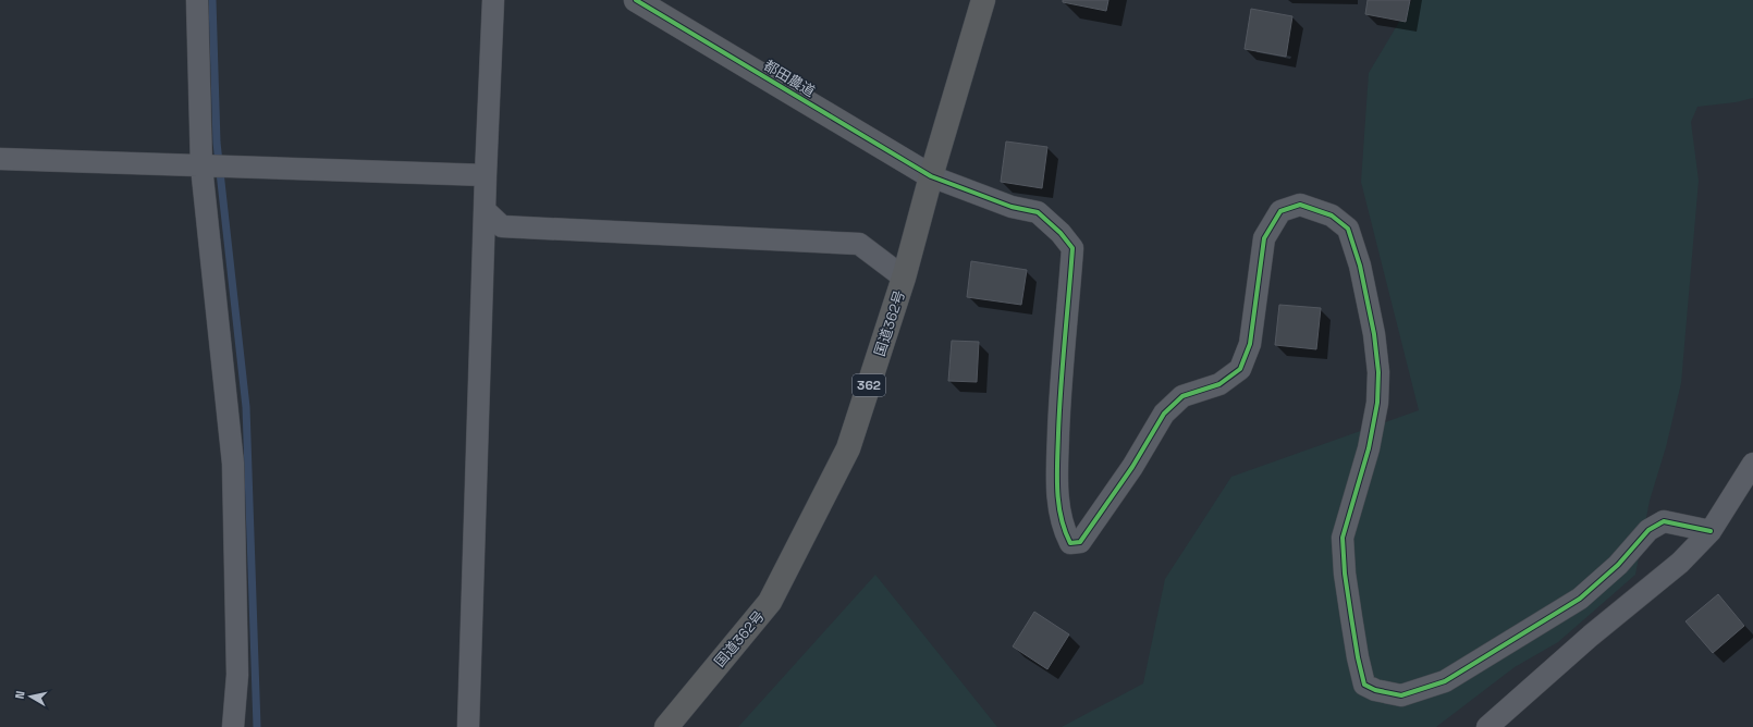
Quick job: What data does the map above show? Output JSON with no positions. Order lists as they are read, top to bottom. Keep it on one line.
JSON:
{"streets":{"highway":["国道362号","362"],"street":["都田農道"]},"crossings":[["都田農道","国道362号"]],"north":"left"}
